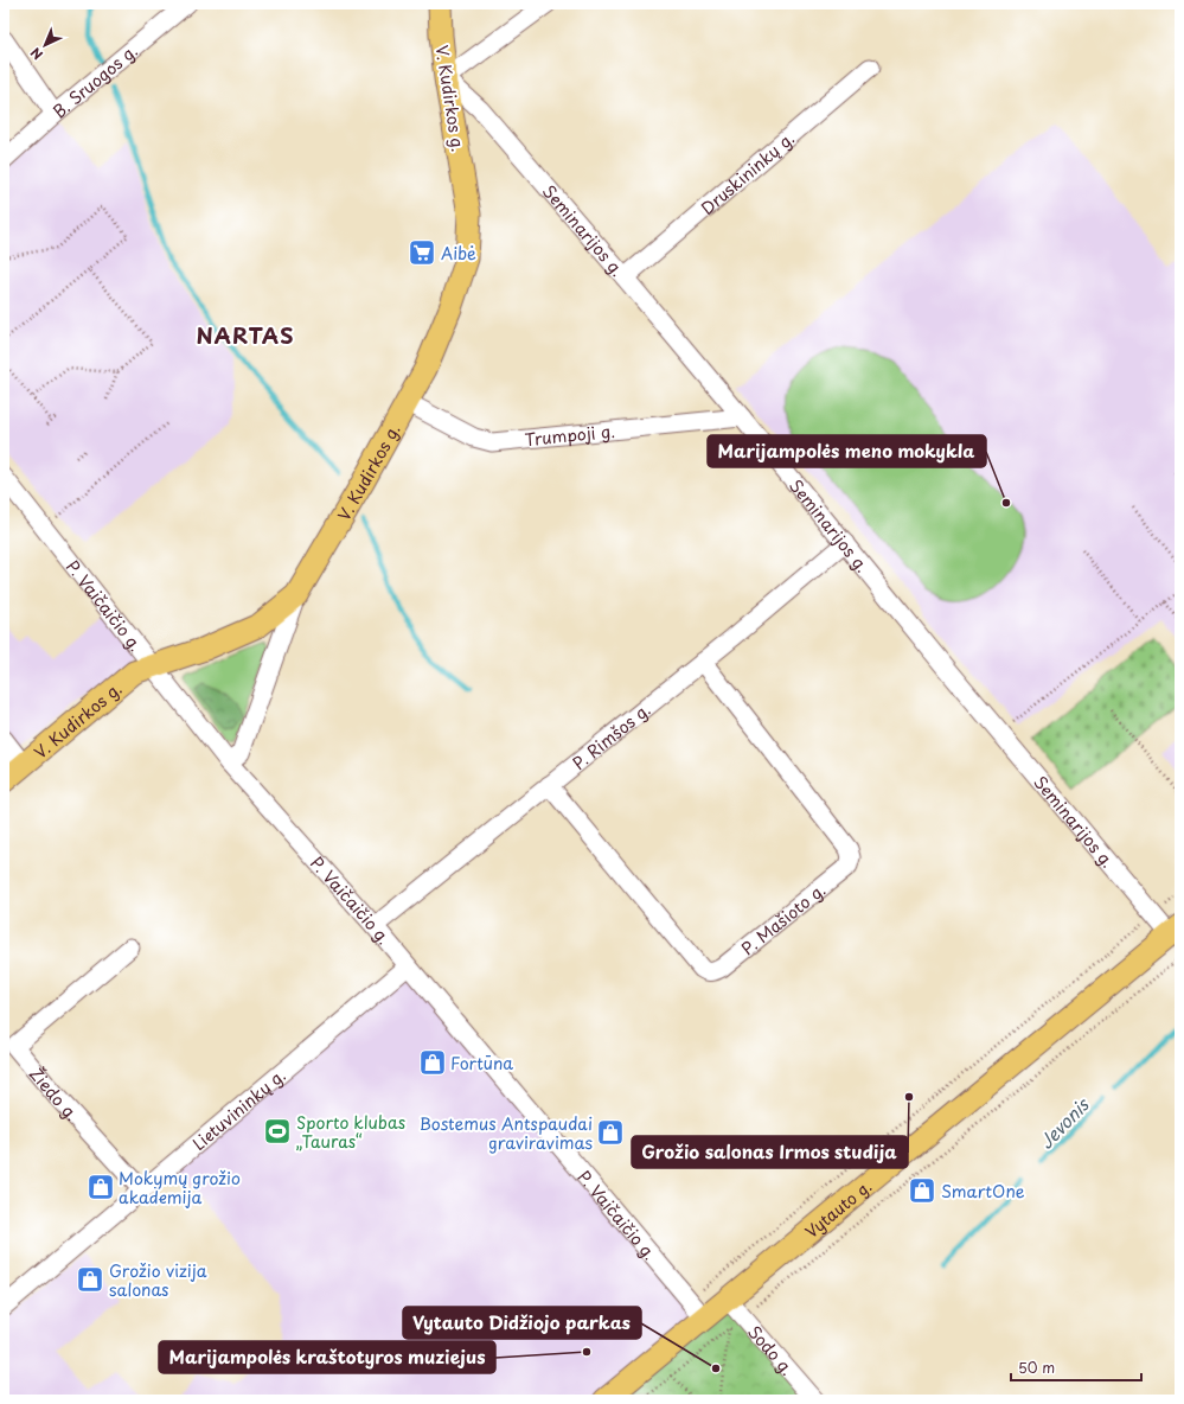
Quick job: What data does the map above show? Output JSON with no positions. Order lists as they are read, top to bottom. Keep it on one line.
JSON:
{"streets":{"main road":["V. Kudirkos g.","Vytauto g."],"street":["B. Sruogos g.","Druskininkų g.","Seminarijos g.","Trumpoji g.","P. Vaičaičio g.","P. Rimšos g.","P. Mašioto g.","Žiedo g.","Lietuvininkų g.","Sodo g."]},"crossings":[["V. Kudirkos g.","Seminarijos g."],["V. Kudirkos g.","Trumpoji g."],["V. Kudirkos g.","P. Vaičaičio g."],["Druskininkų g.","Seminarijos g."],["Seminarijos g.","Trumpoji g."],["Seminarijos g.","P. Rimšos g."],["Seminarijos g.","Vytauto g."],["P. Vaičaičio g.","P. Rimšos g."],["P. Vaičaičio g.","Lietuvininkų g."],["P. Vaičaičio g.","Vytauto g."],["P. Rimšos g.","P. Mašioto g."],["Žiedo g.","Lietuvininkų g."],["Vytauto g.","Sodo g."]],"districts":["NARTAS"],"water":["Jevonis"],"places":{"supermarket":["Aibė"],"other":["Marijampolės meno mokykla","Grožio salonas Irmos studija","Marijampolės kraštotyros muziejus","Vytauto Didžiojo parkas"],"shop":["Fortūna","Bostemus Antspaudai graviravimas","Mokymų grožio akademija","SmartOne","Grožio vizija salonas"],"sports":["Sporto klubas „Tauras“"]},"scale_bar":"50 m","north":"bottom left"}
